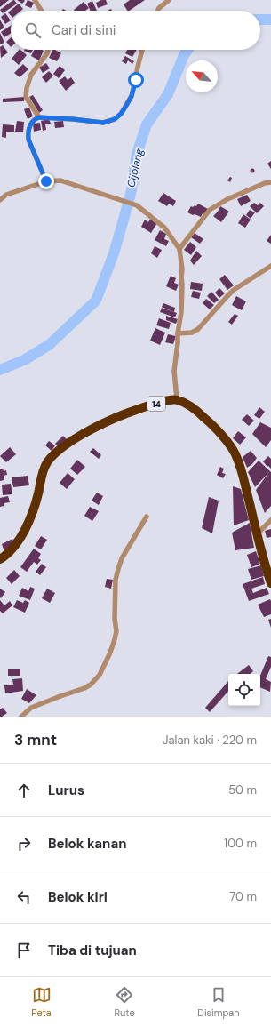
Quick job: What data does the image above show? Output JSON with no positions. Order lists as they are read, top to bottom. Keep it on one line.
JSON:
{"streets":{"highway":["14"]},"water":["Cijolang"],"north":"top left","page":{"search":"Cari di sini","heading":["3 mnt","Jalan kaki · 220 m"],"list":[["Lurus","50 m"],["Belok kanan","100 m"],["Belok kiri","70 m"],"Tiba di tujuan"],"nav":["Peta","Rute","Disimpan"]}}
